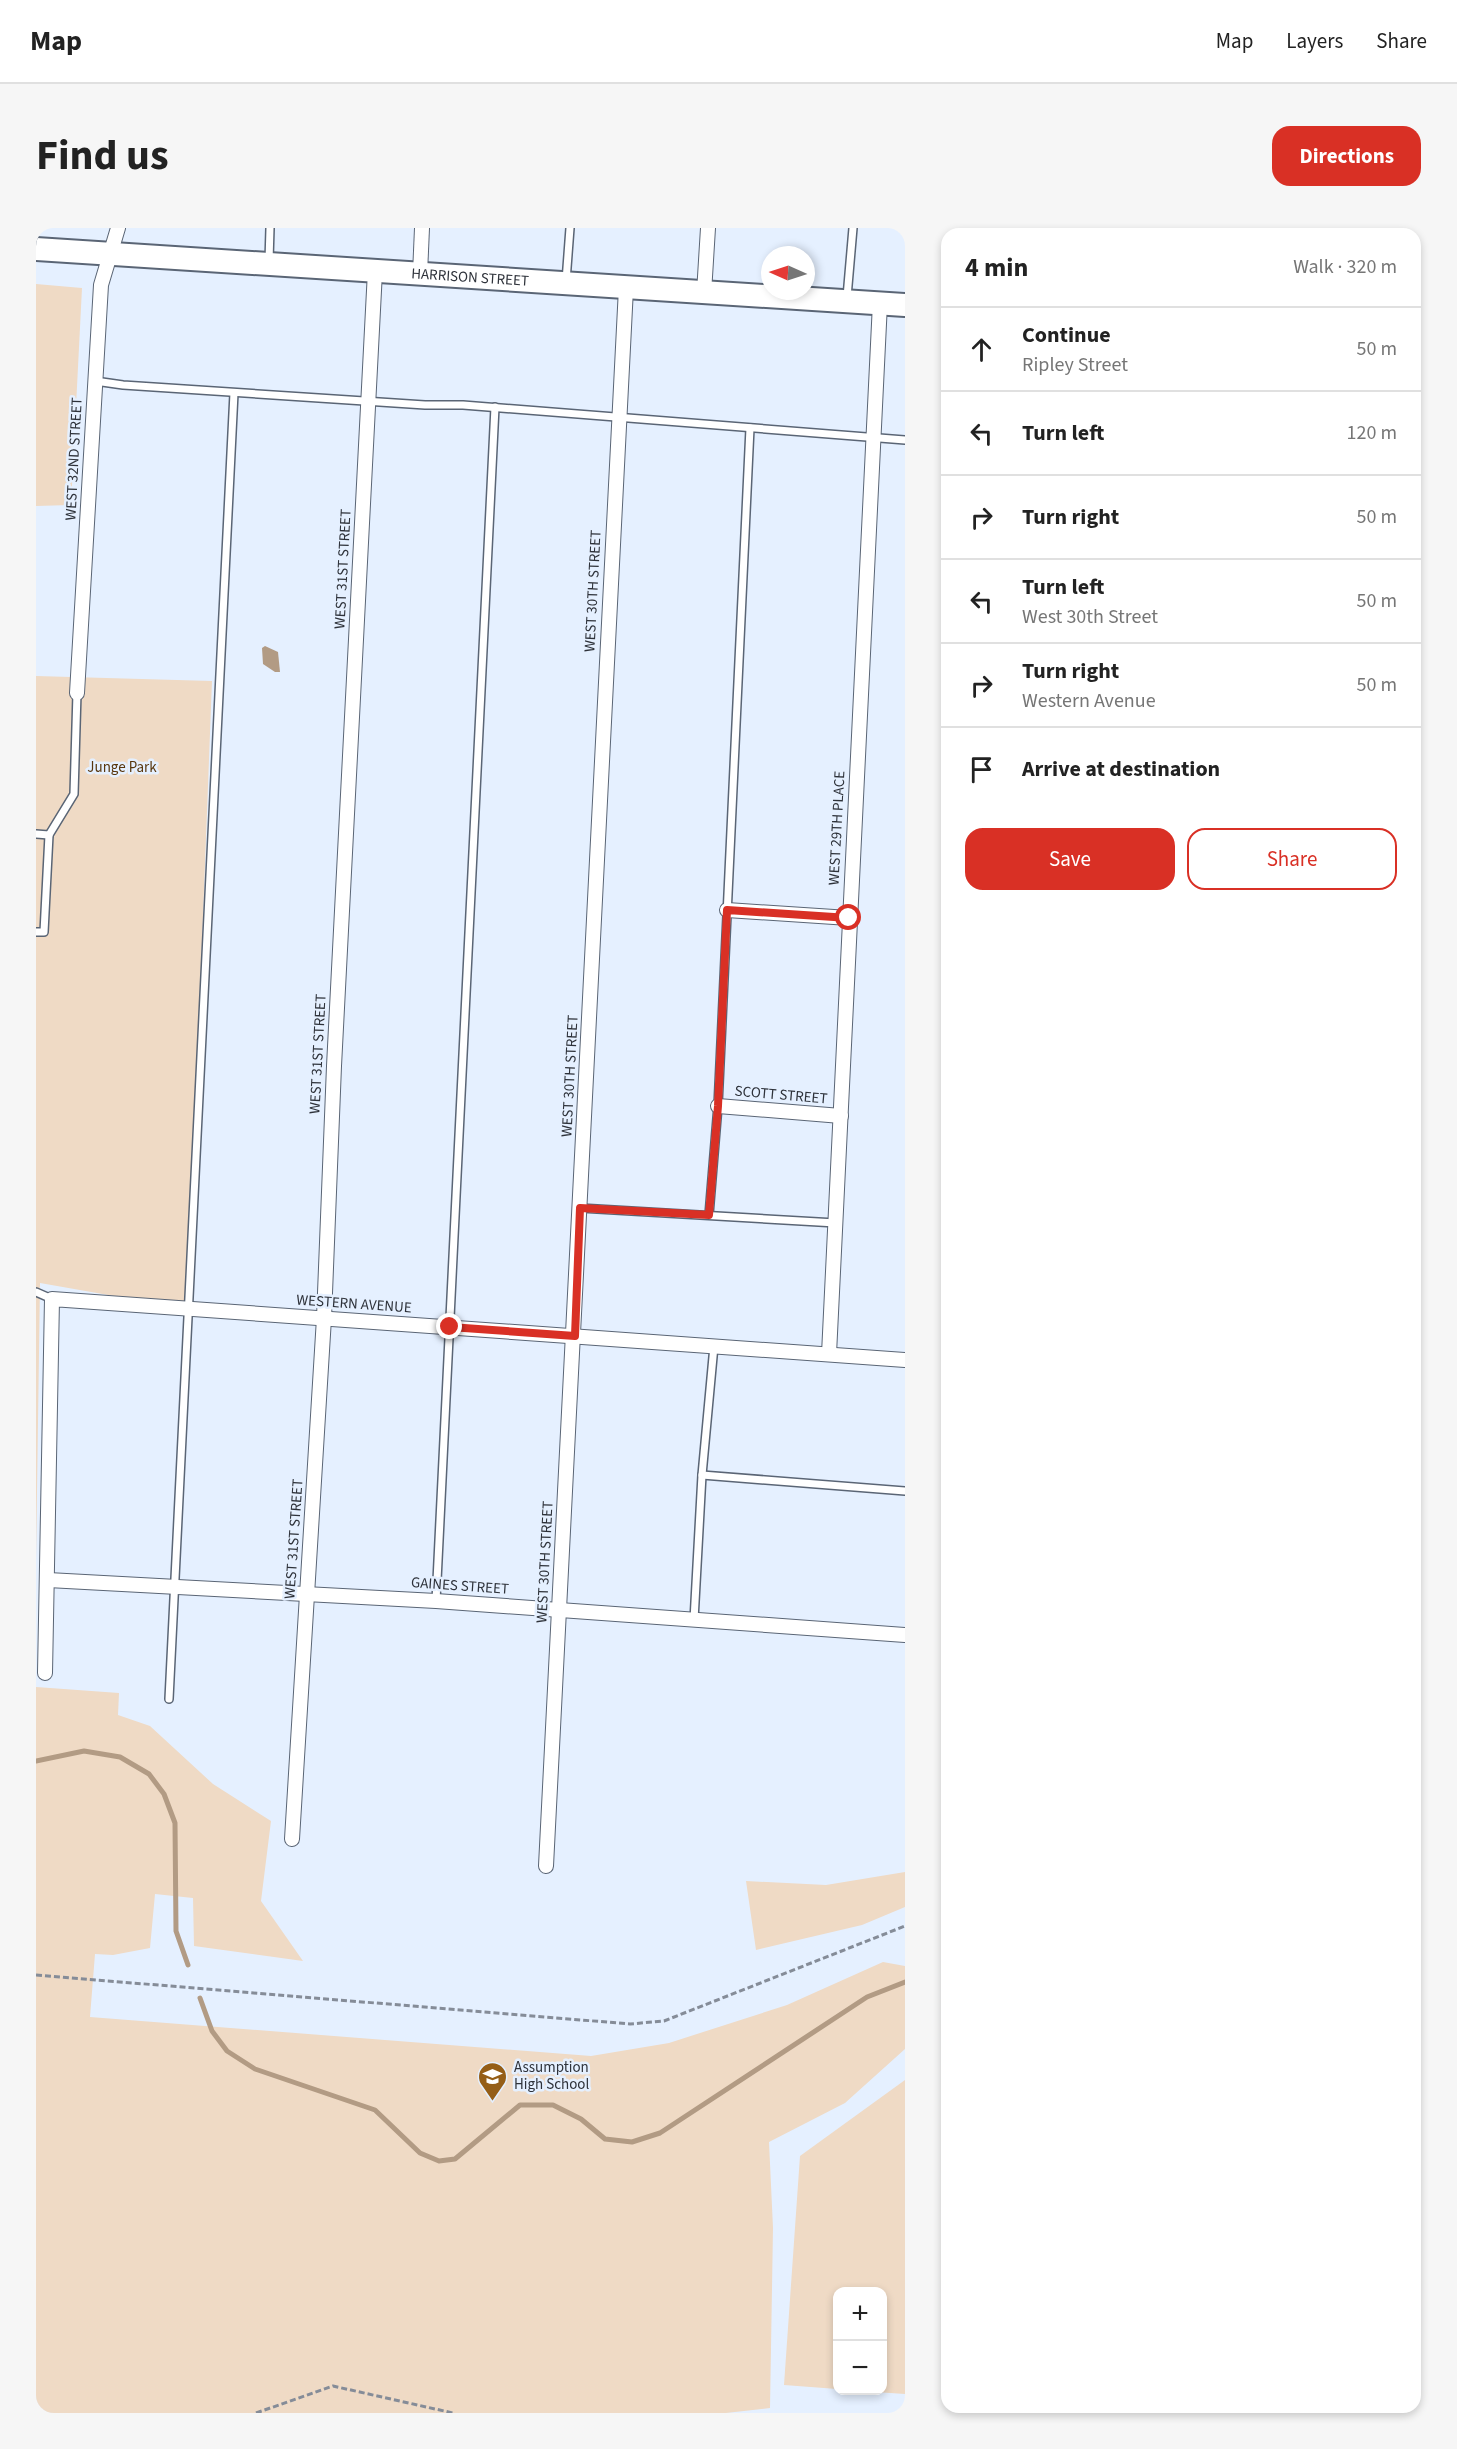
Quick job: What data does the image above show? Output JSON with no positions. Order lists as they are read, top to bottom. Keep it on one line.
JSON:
{"streets":{"highway":["HARRISON STREET"],"street":["WEST 32ND STREET","WEST 31ST STREET","WEST 30TH STREET","WEST 29TH PLACE","SCOTT STREET","WESTERN AVENUE","GAINES STREET"]},"crossings":[["HARRISON STREET","WEST 32ND STREET"],["HARRISON STREET","WEST 31ST STREET"],["HARRISON STREET","WEST 30TH STREET"],["HARRISON STREET","WEST 29TH PLACE"],["WEST 31ST STREET","WESTERN AVENUE"],["WEST 31ST STREET","GAINES STREET"],["WEST 30TH STREET","WESTERN AVENUE"],["WEST 30TH STREET","GAINES STREET"],["WEST 29TH PLACE","SCOTT STREET"],["WEST 29TH PLACE","WESTERN AVENUE"]],"parks":["Junge Park"],"places":{"school or university":["Assumption High School"]},"north":"left","page":{"header":"Map","nav":["Map","Layers","Share"],"title":"Find us","buttons":["Directions",["Save","Share"]],"heading":["4 min","Walk · 320 m"],"list":[["Continue","Ripley Street","50 m"],["Turn left","120 m"],["Turn right","50 m"],["Turn left","West 30th Street","50 m"],["Turn right","Western Avenue","50 m"],"Arrive at destination"],"map_buttons":["+","−"]}}
